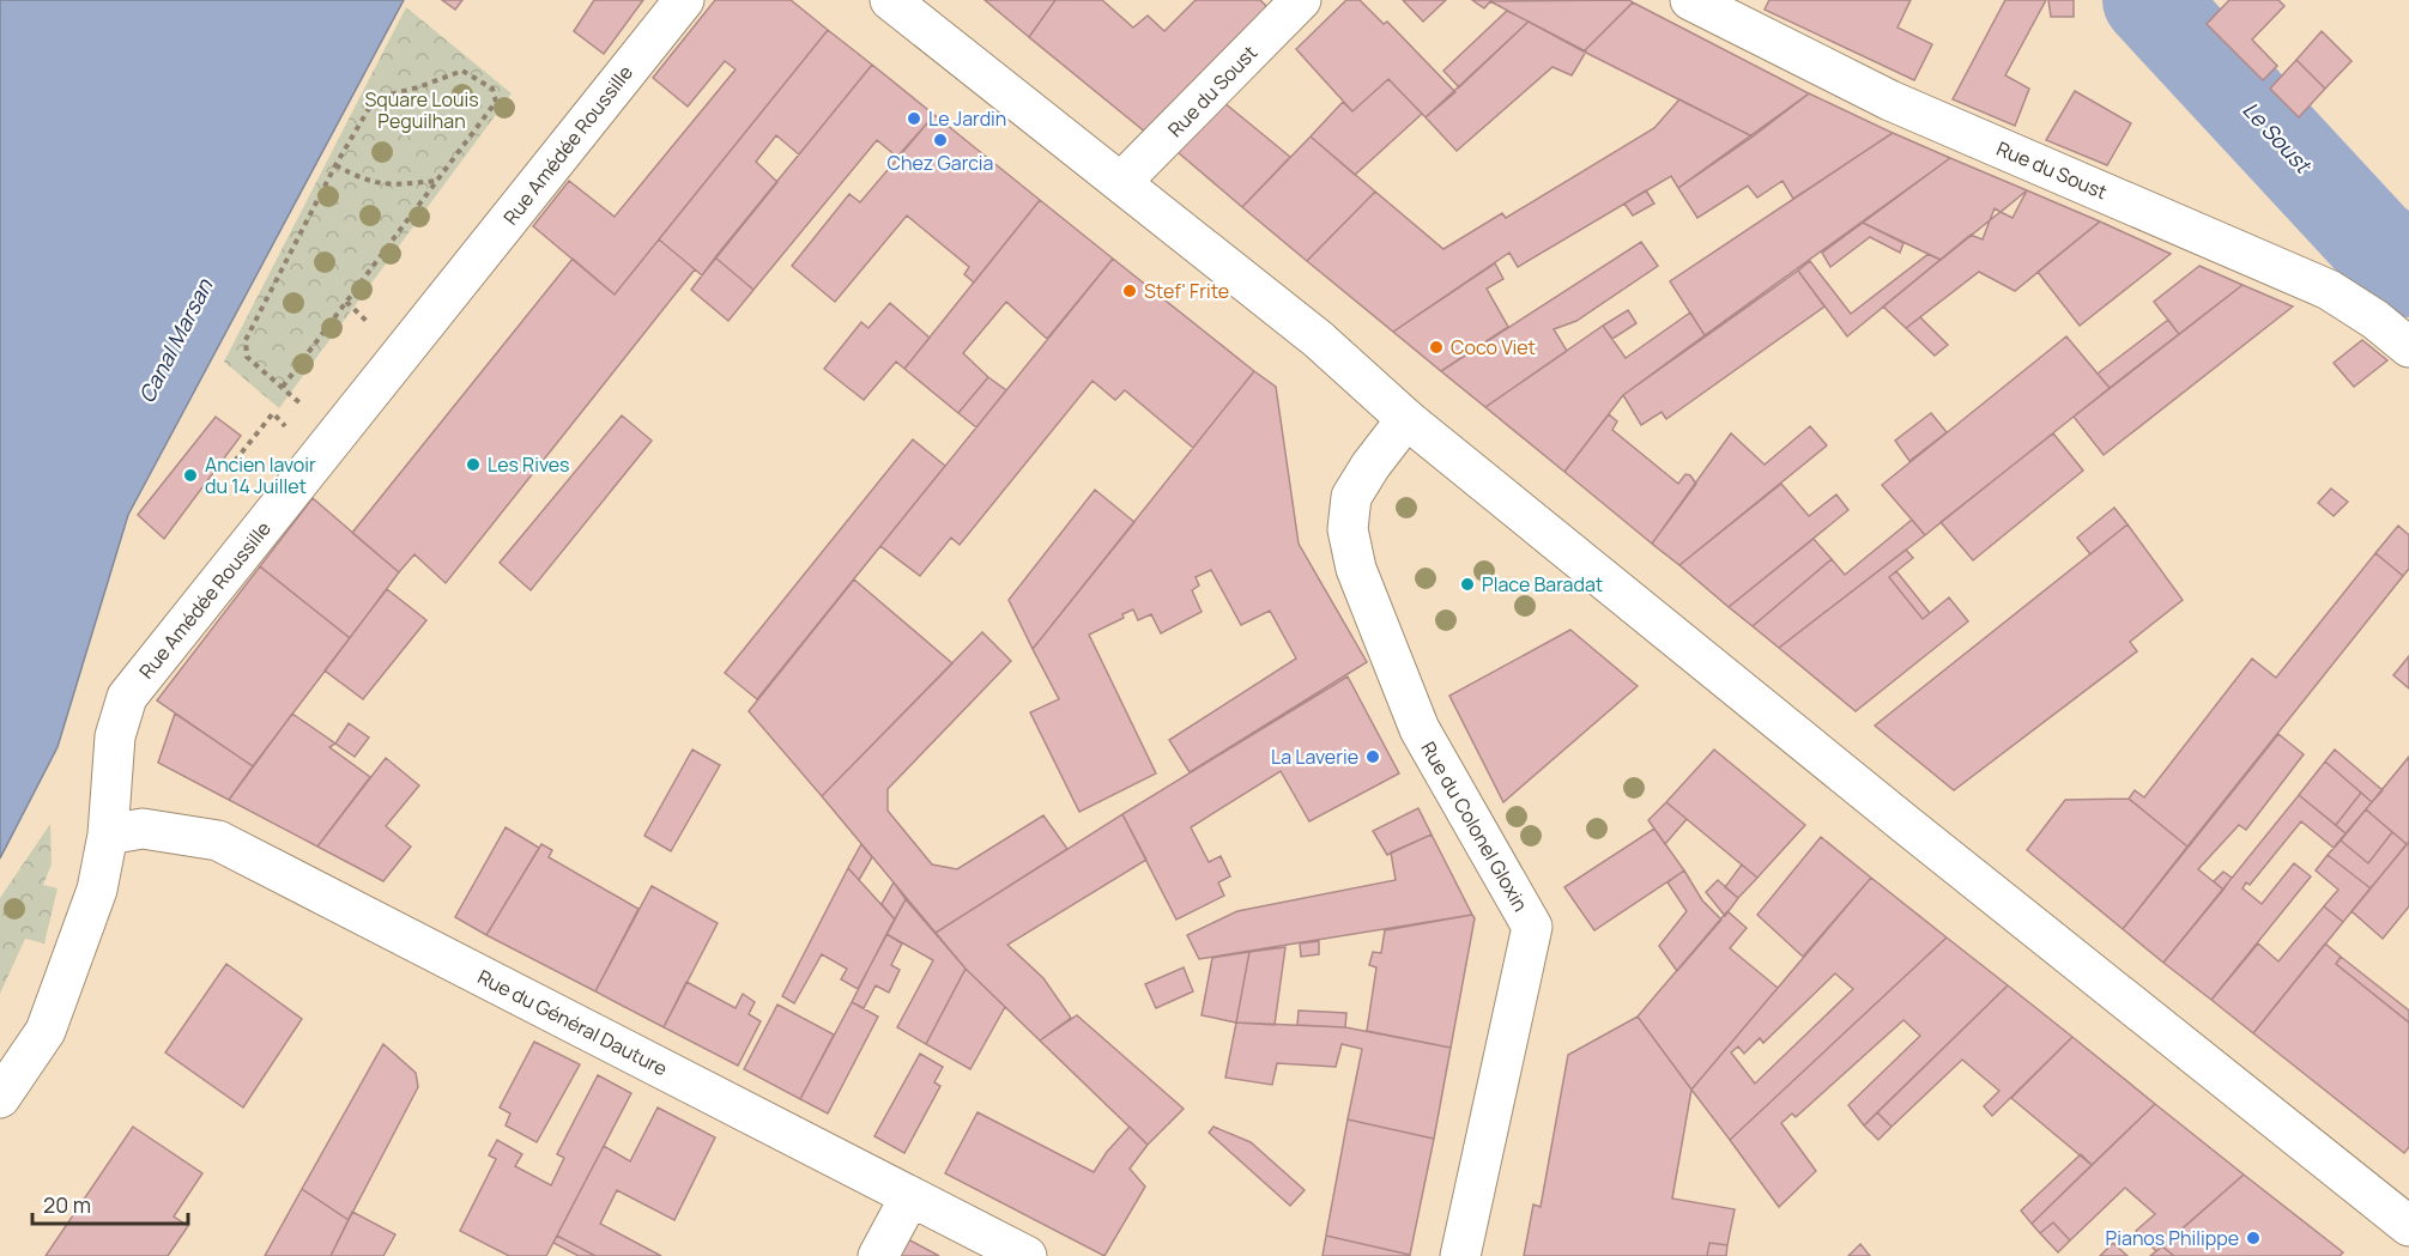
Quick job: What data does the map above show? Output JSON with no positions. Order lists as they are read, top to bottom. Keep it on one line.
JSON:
{"streets":{"street":["Rue du Soust","Rue Amédée Roussille","Rue du Colonel Gloxin","Rue du Général Dauture"]},"crossings":[["Rue Amédée Roussille","Rue du Général Dauture"]],"water":["Le Soust","Canal Marsan"],"parks":["Square Louis Peguilhan"],"places":["Le Jardin","Chez Garcia","Stef' Frite","Coco Viet","Les Rives","Ancien lavoir du 14 Juillet","Place Baradat","La Laverie","Pianos Philippe"],"scale_bar":"20 m"}
